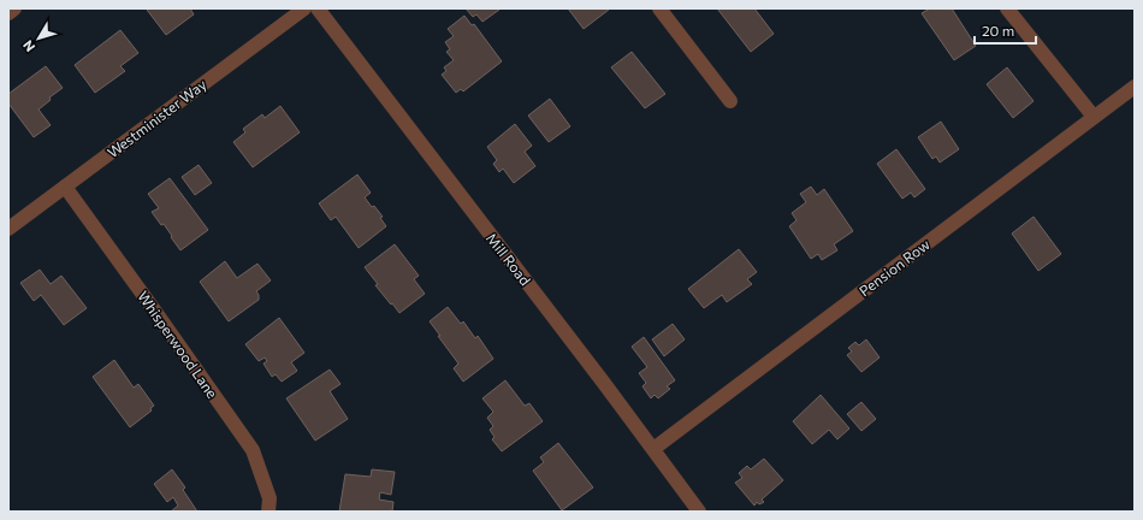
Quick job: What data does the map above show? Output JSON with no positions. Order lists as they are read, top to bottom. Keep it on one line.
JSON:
{"streets":{"street":["Westminister Way","Mill Road","Pension Row","Whisperwood Lane"]},"crossings":[["Westminister Way","Whisperwood Lane"],["Mill Road","Pension Row"]],"scale_bar":"20 m","north":"bottom left"}
